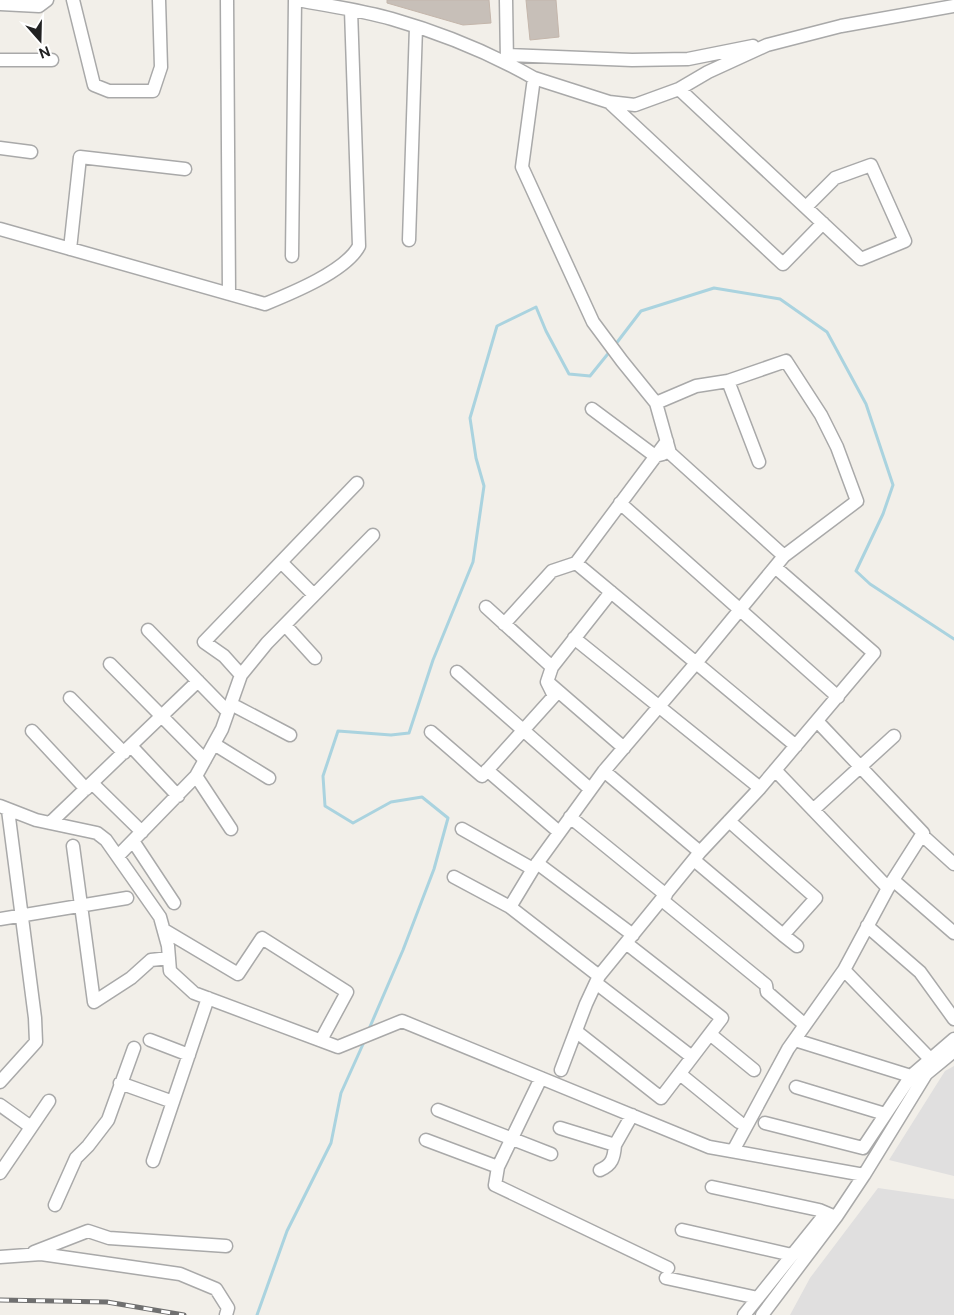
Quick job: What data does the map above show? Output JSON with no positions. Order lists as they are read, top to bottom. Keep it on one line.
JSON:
{"north":"bottom"}
